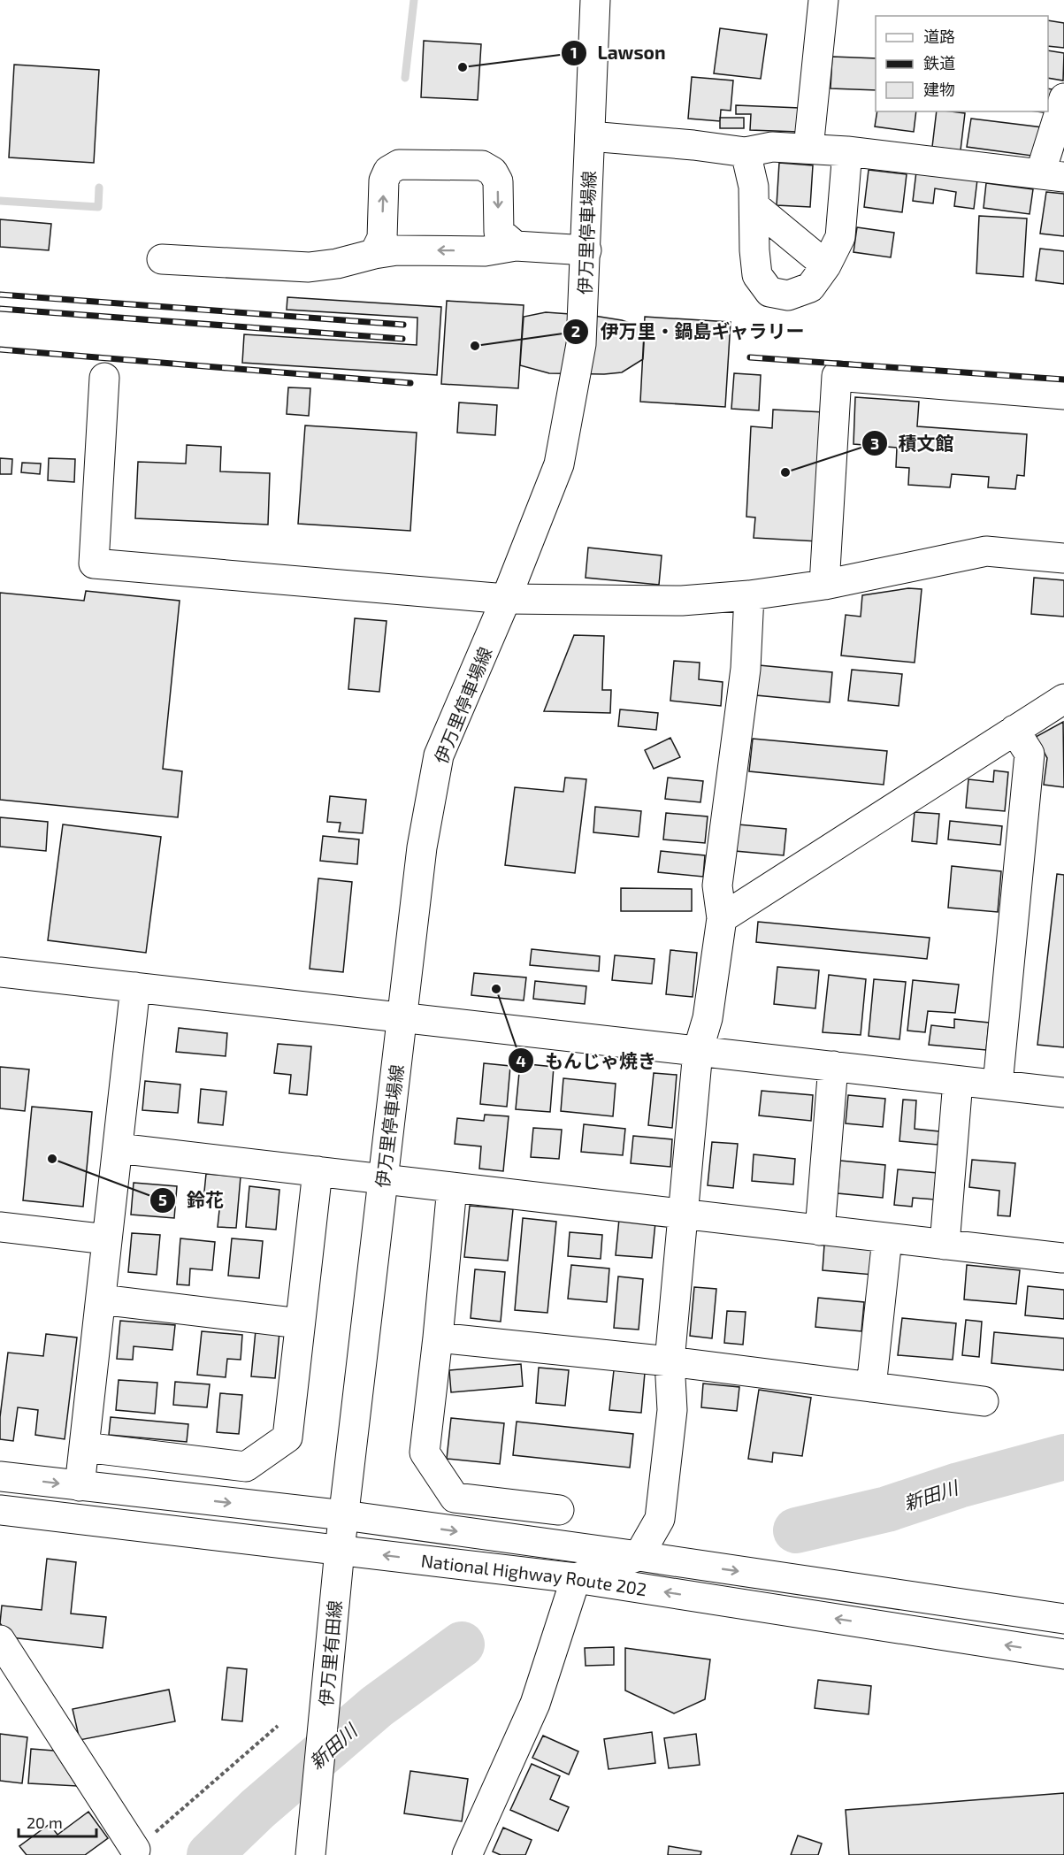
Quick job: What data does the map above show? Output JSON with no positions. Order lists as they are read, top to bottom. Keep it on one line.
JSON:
{"streets":{"main road":["伊万里停車場線","National Highway Route 202","伊万里有田線"]},"crossings":[["伊万里停車場線","National Highway Route 202"],["伊万里停車場線","伊万里有田線"],["National Highway Route 202","伊万里有田線"]],"water":["新田川"],"places":["Lawson","伊万里・鍋島ギャラリー","積文館","もんじゃ焼き","鈴花"],"legend":["道路","鉄道","建物"],"scale_bar":"20 m"}
